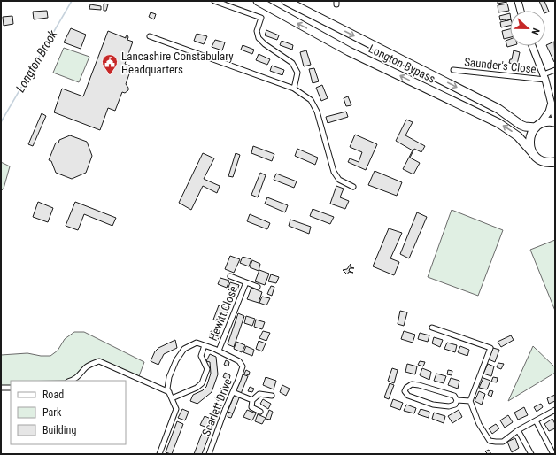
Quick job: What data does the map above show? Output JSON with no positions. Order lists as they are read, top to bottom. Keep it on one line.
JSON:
{"streets":{"highway":["Longton Bypass"],"street":["Saunder's Close","Hewitt Close","Scarlett Drive"]},"crossings":[["Hewitt Close","Scarlett Drive"]],"water":["Longton Brook"],"places":{"public building":["Lancashire Constabulary Headquarters"]},"legend":["Road","Park","Building"],"north":"right"}
